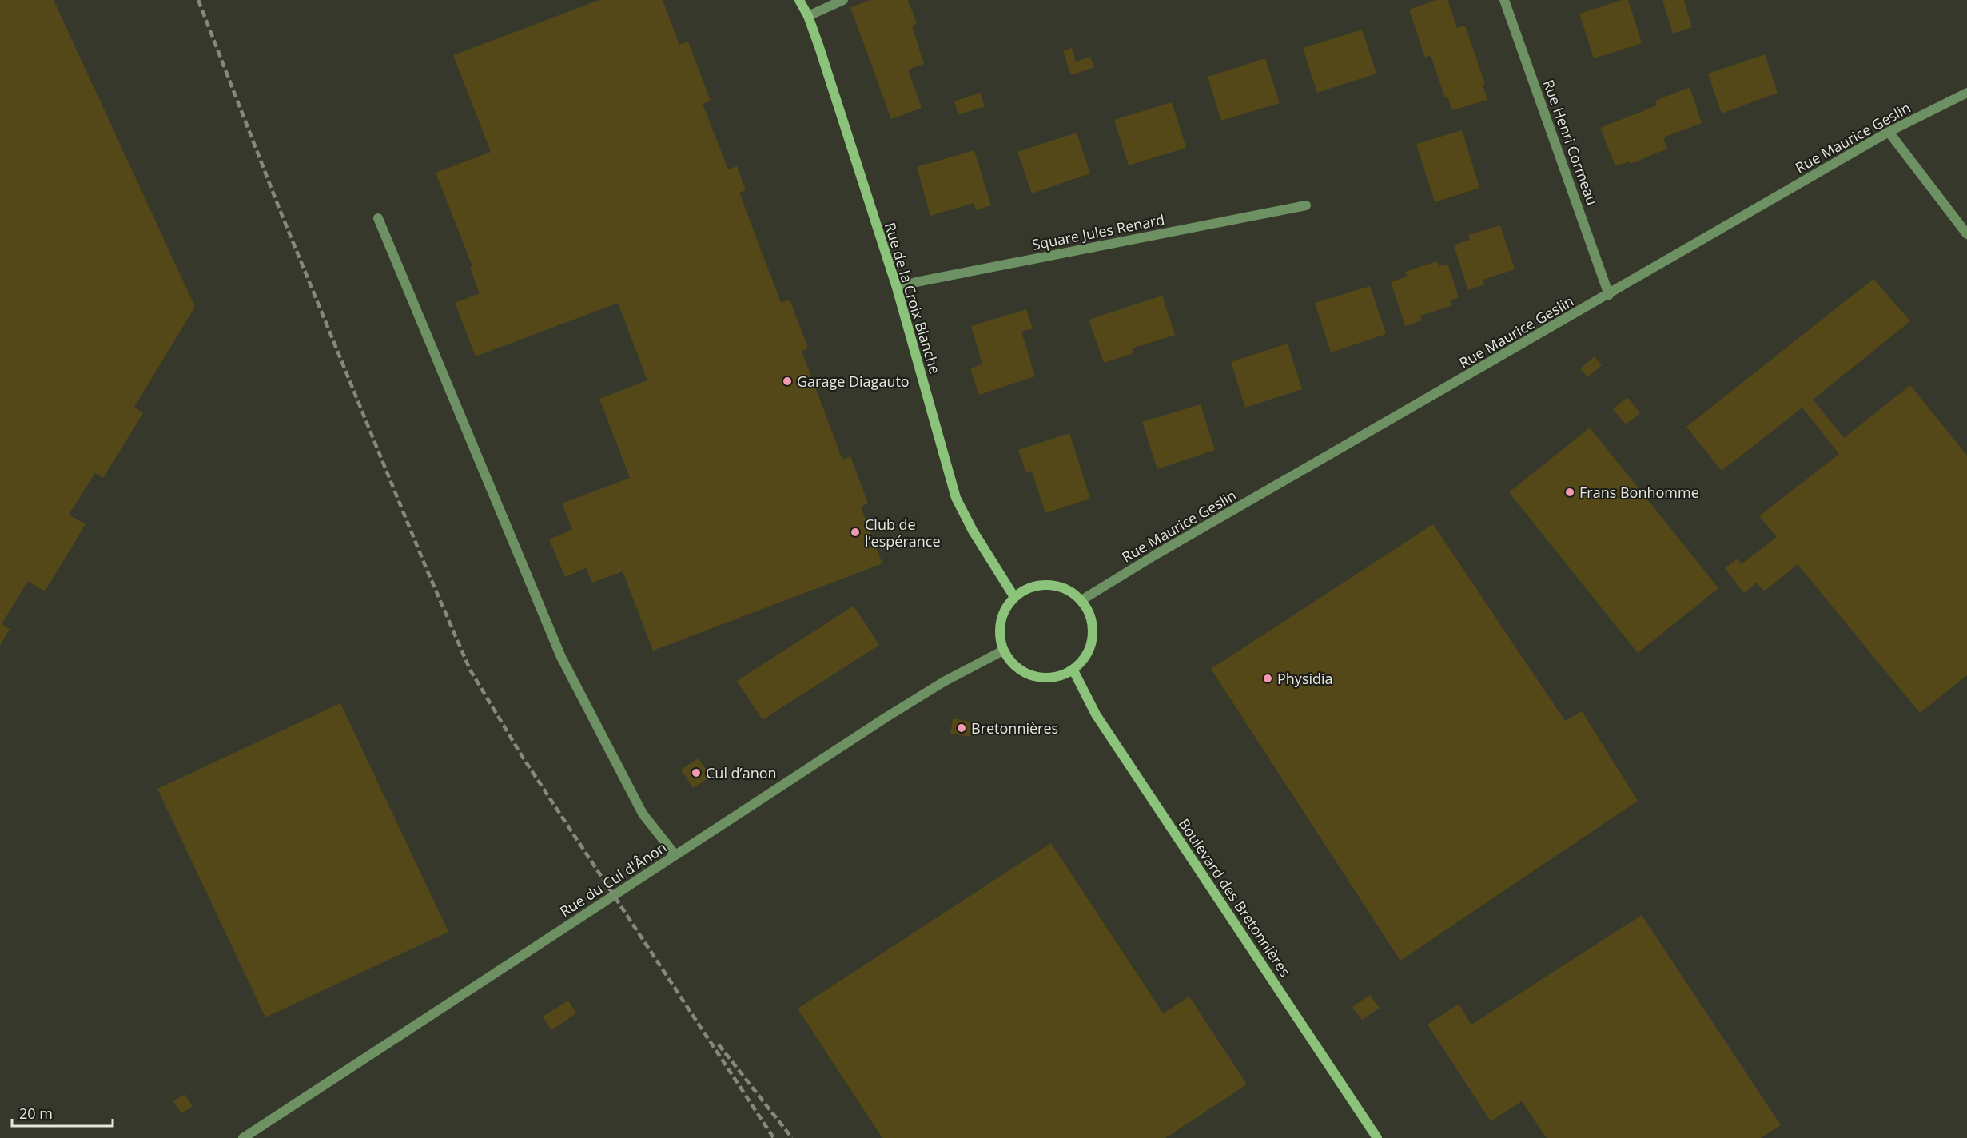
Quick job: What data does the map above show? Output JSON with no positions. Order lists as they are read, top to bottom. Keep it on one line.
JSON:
{"streets":{"street":["Rue Maurice Geslin","Rue Henri Cormeau","Square Jules Renard","Rue de la Croix Blanche","Rue du Cul d'Ânon","Boulevard des Bretonnières"]},"crossings":[["Rue Maurice Geslin","Rue Henri Cormeau"],["Rue Maurice Geslin","Rue de la Croix Blanche"],["Rue Maurice Geslin","Rue du Cul d'Ânon"],["Rue Maurice Geslin","Boulevard des Bretonnières"],["Square Jules Renard","Rue de la Croix Blanche"],["Rue de la Croix Blanche","Rue du Cul d'Ânon"],["Rue de la Croix Blanche","Boulevard des Bretonnières"],["Rue du Cul d'Ânon","Boulevard des Bretonnières"]],"places":["Garage Diagauto","Frans Bonhomme","Club de l’espérance","Physidia","Bretonnières","Cul d’anon"],"scale_bar":"20 m"}
